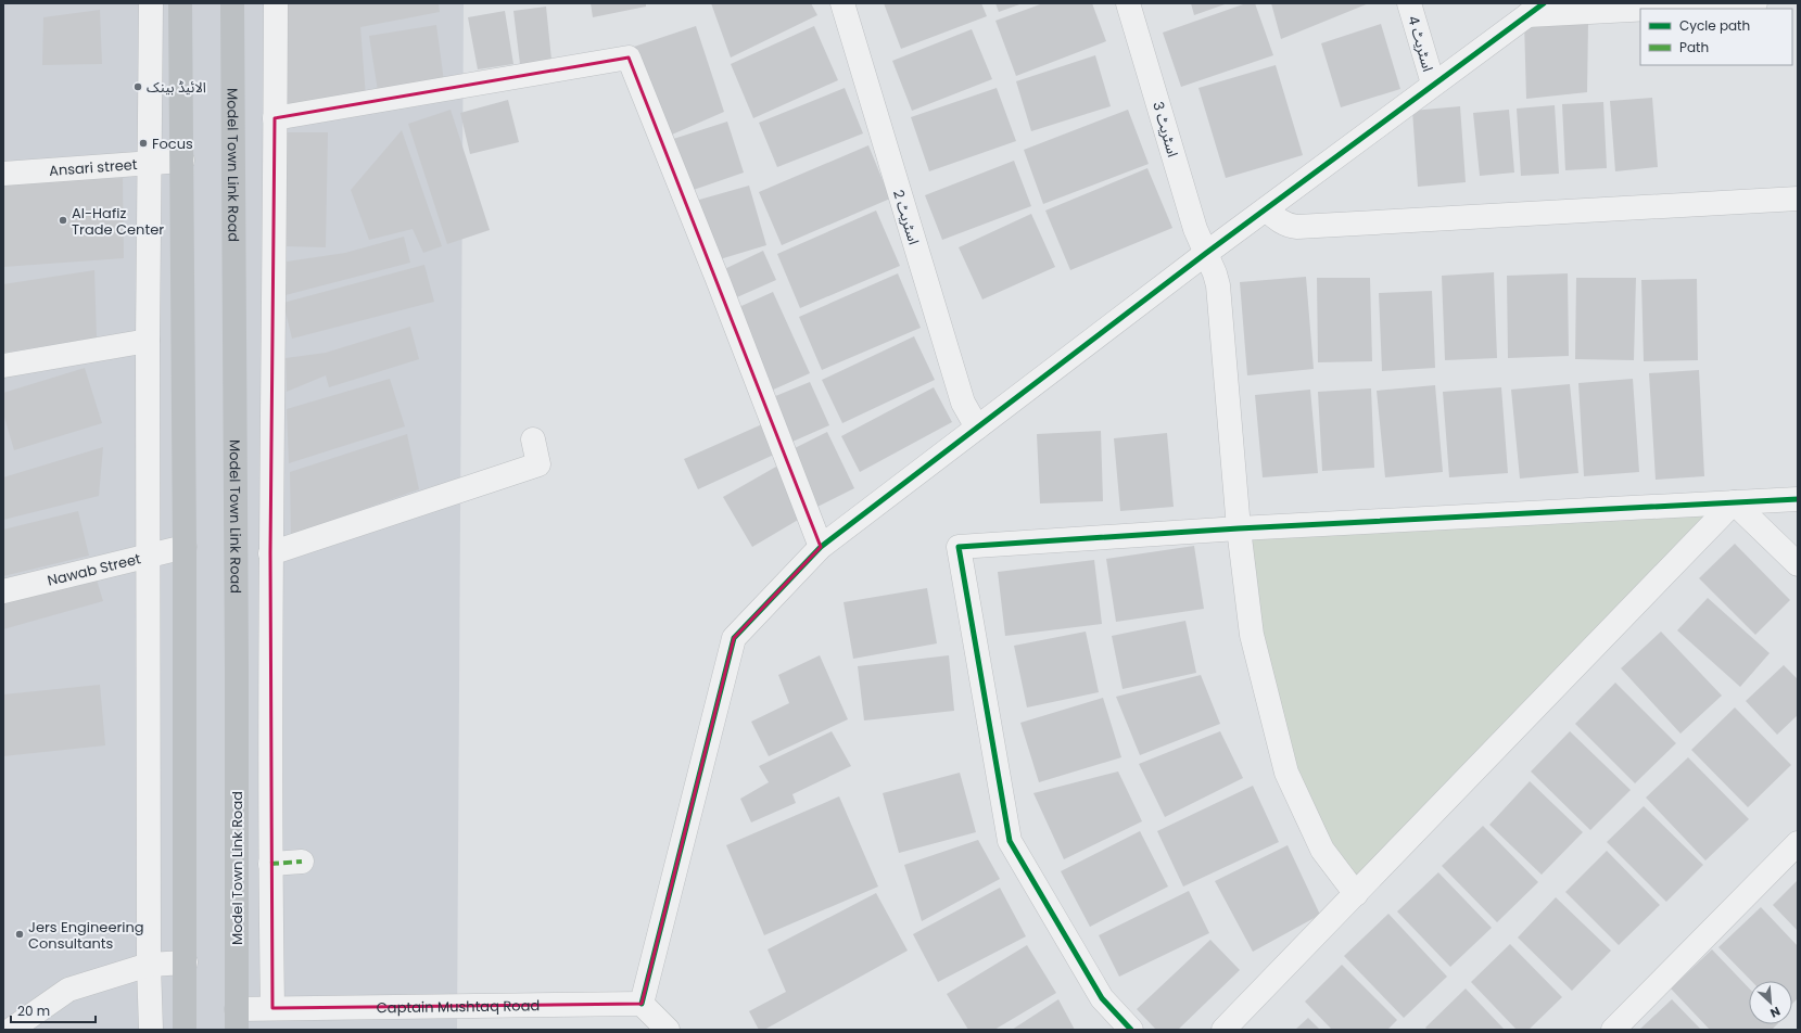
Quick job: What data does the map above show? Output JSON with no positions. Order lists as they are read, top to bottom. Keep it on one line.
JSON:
{"streets":{"main road":["Model Town Link Road"],"street":["اسٹریٹ 4","اسٹریٹ 3","Ansari street","اسٹریٹ 2","Nawab Street","Captain Mushtaq Road"]},"crossings":[["Model Town Link Road","Captain Mushtaq Road"]],"places":["الائیڈ بینک","Focus","Al-Hafiz Trade Center","Jers Engineering Consultants"],"legend":["Cycle path","Path"],"scale_bar":"20 m","north":"bottom right"}
